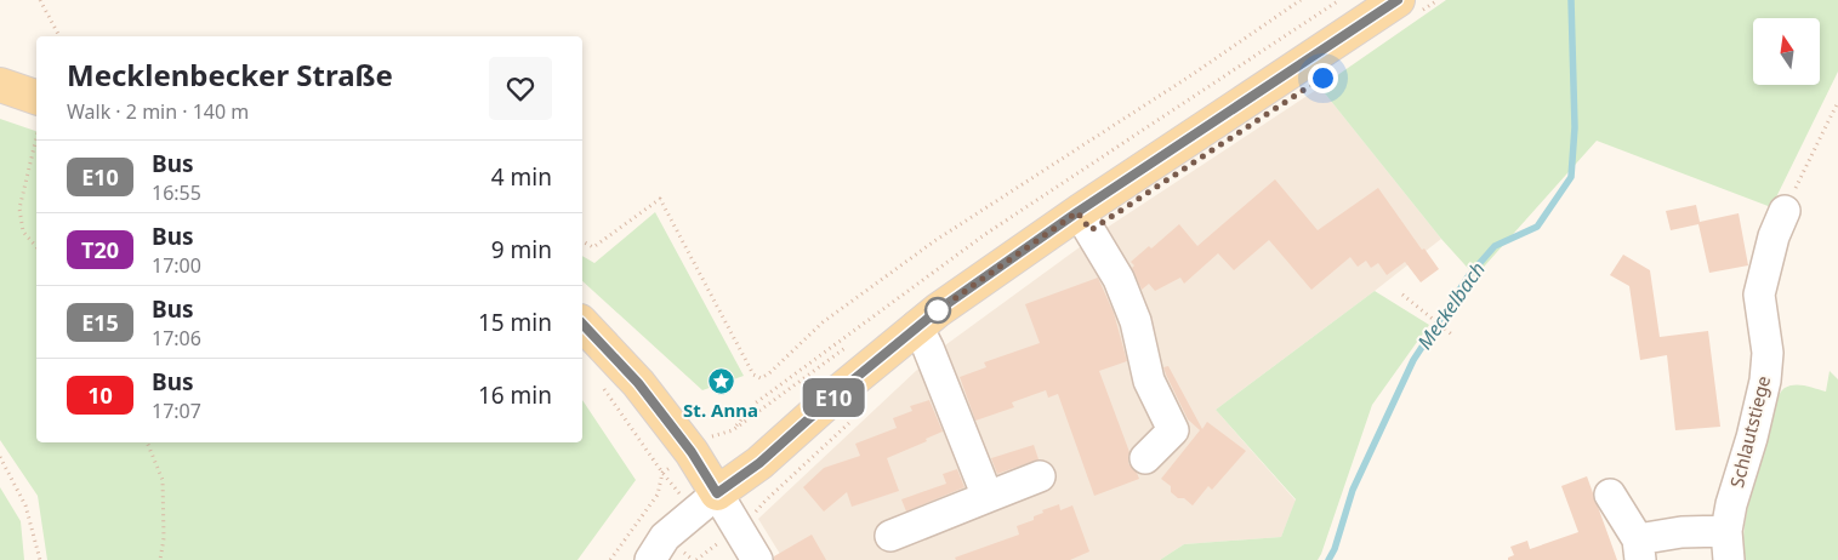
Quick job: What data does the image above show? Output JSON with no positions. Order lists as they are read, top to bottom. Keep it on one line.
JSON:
{"streets":{"street":["Schlautstiege"]},"water":["Meckelbach"],"places":{"place":["St. Anna"]},"lines":["bus line E10"],"north":"top","page":{"on_map":"E10","heading":["Mecklenbecker Straße","Walk · 2 min · 140 m"],"list":[{"mark":"E10","name":"Bus","note":"16:55","value":"4 min"},{"mark":"T20","name":"Bus","note":"17:00","value":"9 min"},{"mark":"E15","name":"Bus","note":"17:06","value":"15 min"},{"mark":"10","name":"Bus","note":"17:07","value":"16 min"}]}}
